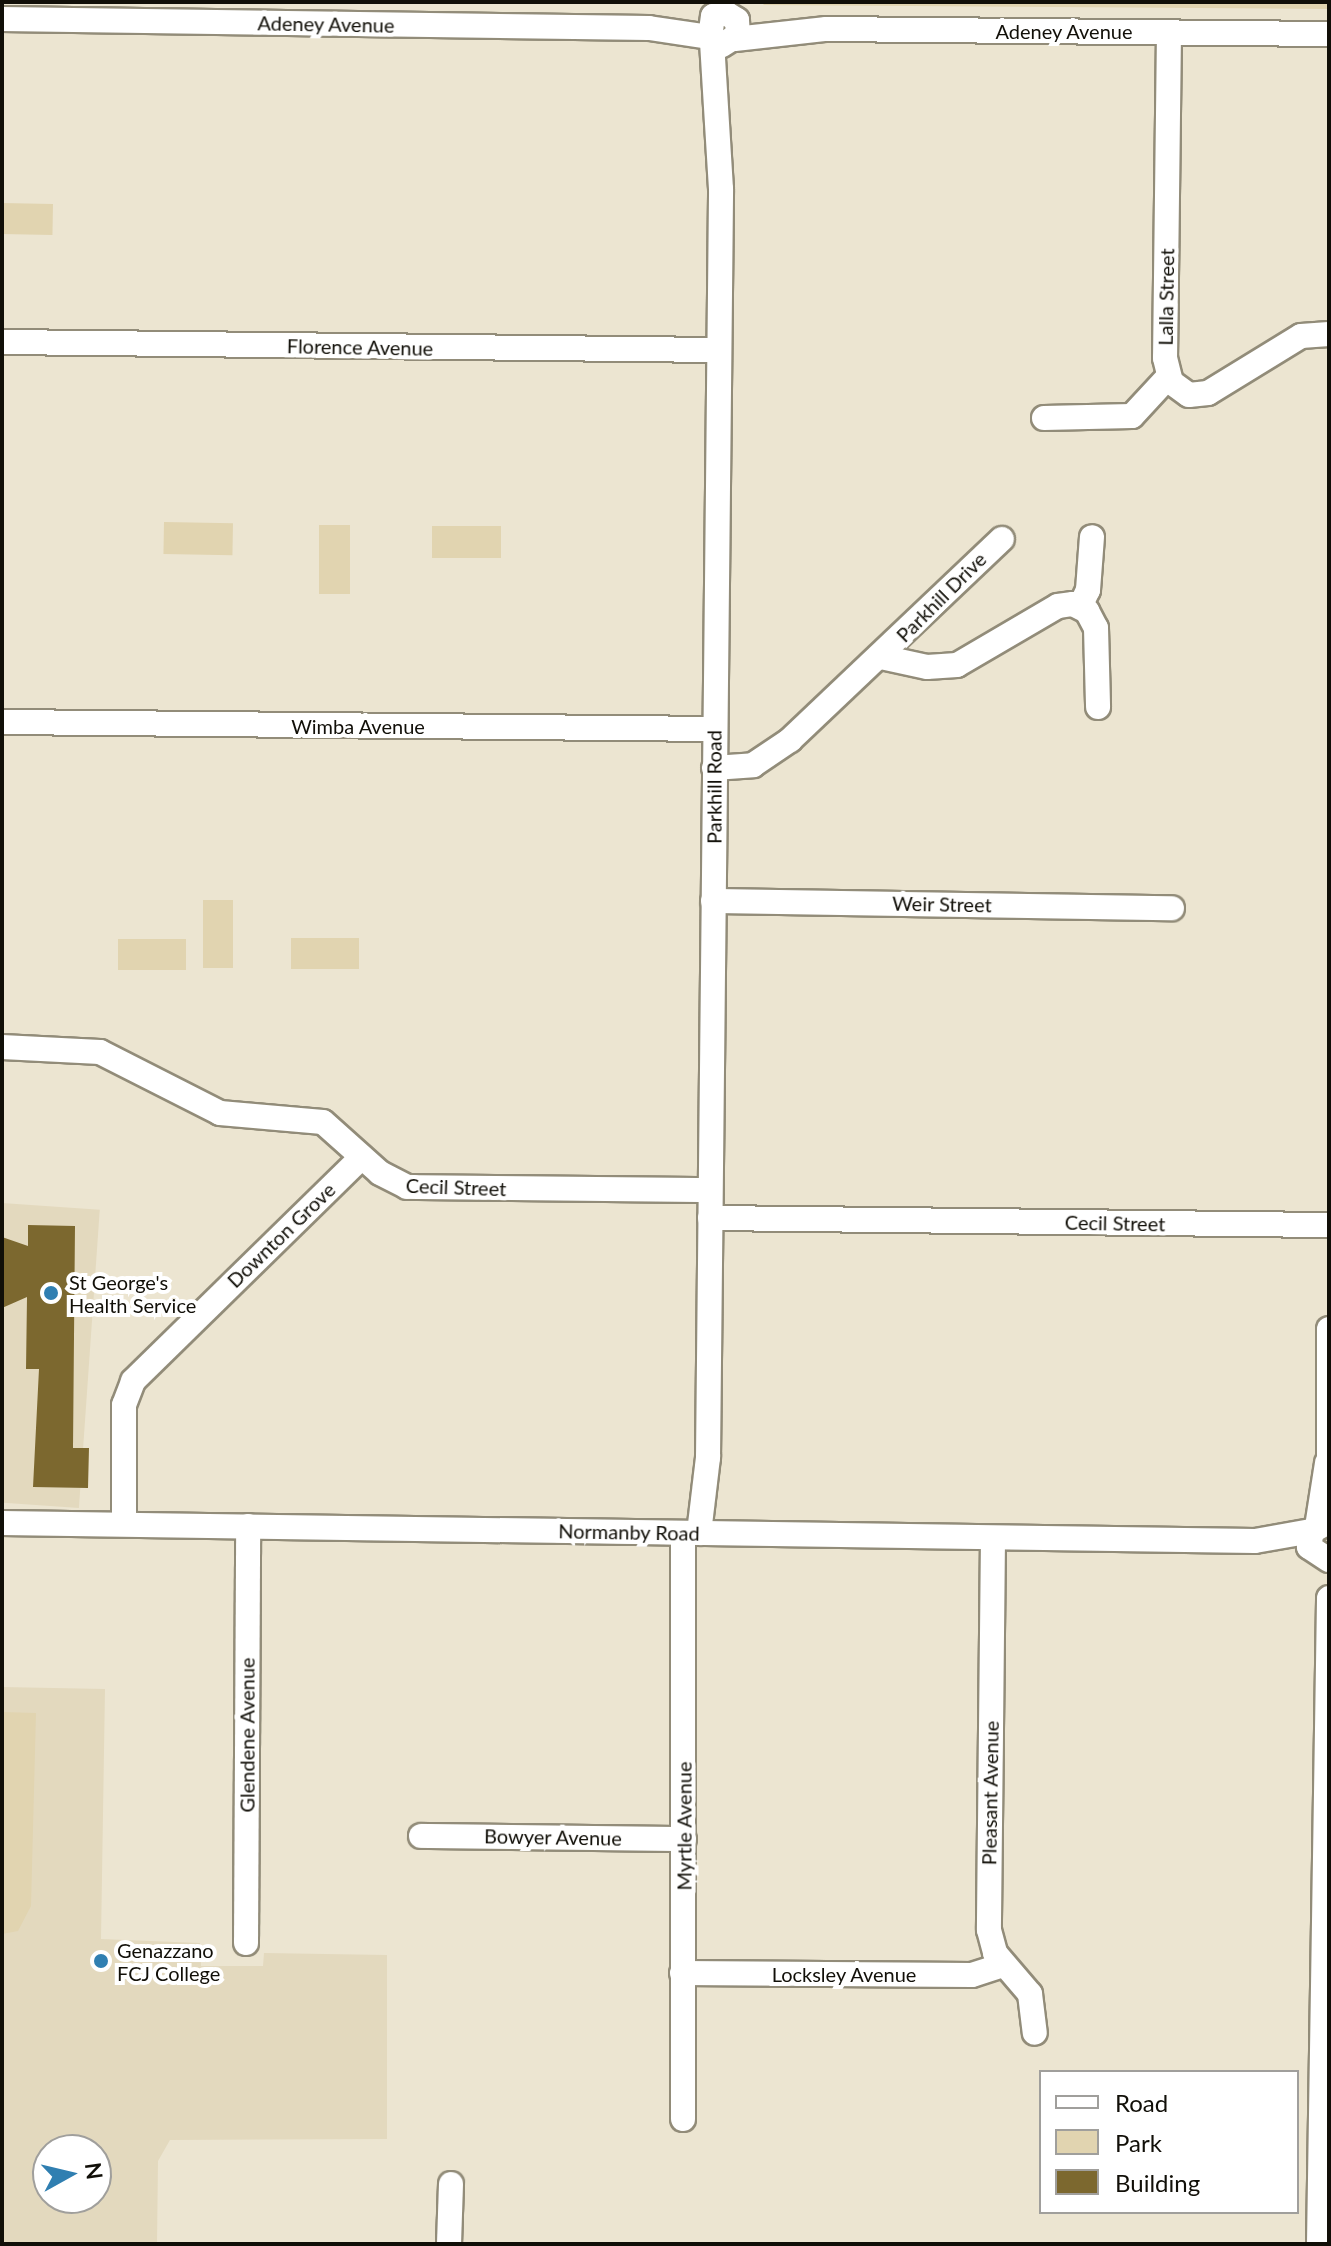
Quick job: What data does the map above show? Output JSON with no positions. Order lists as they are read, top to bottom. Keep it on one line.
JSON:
{"streets":{"street":["Adeney Avenue","Lalla Street","Florence Avenue","Parkhill Drive","Wimba Avenue","Parkhill Road","Weir Street","Cecil Street","Downton Grove","Normanby Road","Glendene Avenue","Pleasant Avenue","Myrtle Avenue","Bowyer Avenue","Locksley Avenue"]},"crossings":[["Adeney Avenue","Lalla Street"],["Adeney Avenue","Parkhill Road"],["Florence Avenue","Parkhill Road"],["Parkhill Drive","Wimba Avenue"],["Parkhill Drive","Parkhill Road"],["Wimba Avenue","Parkhill Road"],["Parkhill Road","Weir Street"],["Parkhill Road","Cecil Street"],["Parkhill Road","Normanby Road"],["Parkhill Road","Myrtle Avenue"],["Cecil Street","Downton Grove"],["Downton Grove","Normanby Road"],["Normanby Road","Glendene Avenue"],["Normanby Road","Pleasant Avenue"],["Normanby Road","Myrtle Avenue"],["Pleasant Avenue","Locksley Avenue"],["Myrtle Avenue","Bowyer Avenue"],["Myrtle Avenue","Locksley Avenue"]],"places":["St George's Health Service","Genazzano FCJ College"],"legend":["Road","Park","Building"],"north":"right"}
